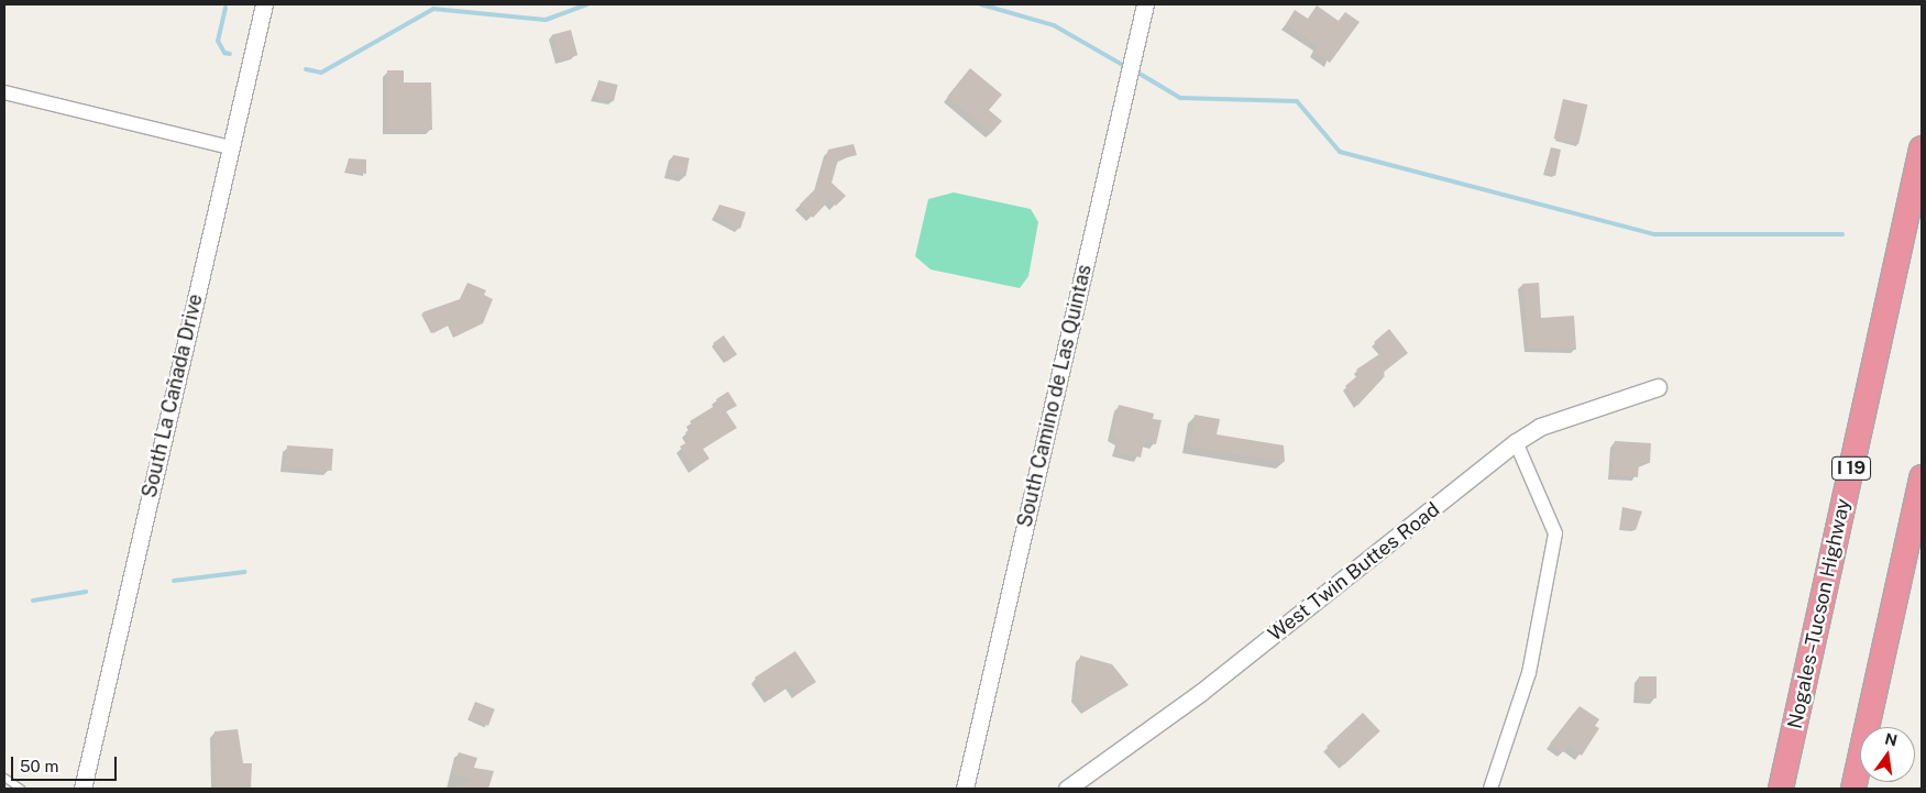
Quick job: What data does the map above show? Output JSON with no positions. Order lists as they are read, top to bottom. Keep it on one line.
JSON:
{"streets":{"highway":["I 19","Nogales–Tucson Highway"],"street":["South La Cañada Drive","South Camino de Las Quintas","West Twin Buttes Road"]},"scale_bar":"50 m","north":"top"}
